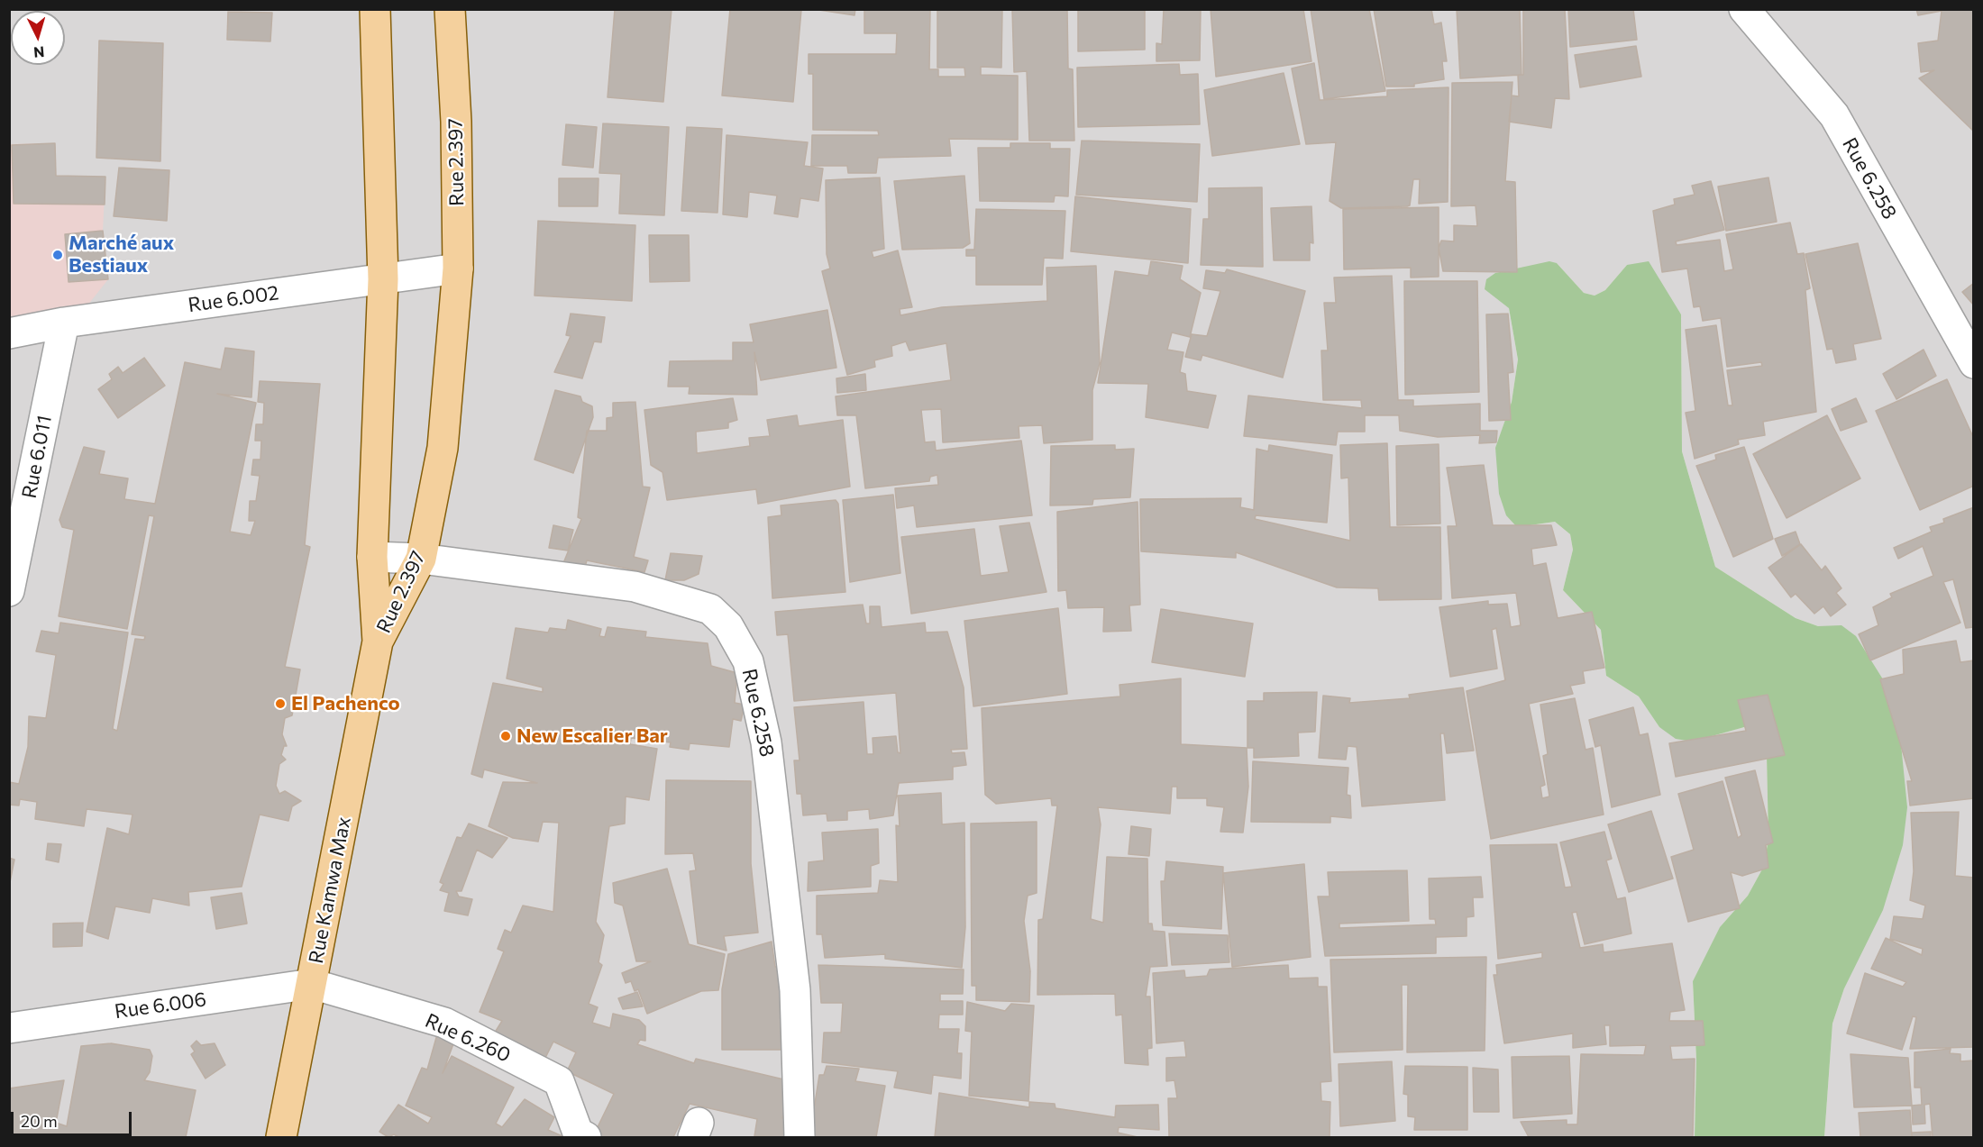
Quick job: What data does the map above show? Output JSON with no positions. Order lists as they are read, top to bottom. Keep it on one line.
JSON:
{"streets":{"main road":["Rue 2.397","Rue Kamwa Max"],"street":["Rue 6.258","Rue 6.002","Rue 6.011","Rue 6.006","Rue 6.260"]},"crossings":[["Rue 2.397","Rue 6.258"],["Rue 2.397","Rue 6.002"],["Rue 2.397","Rue Kamwa Max"],["Rue 6.002","Rue 6.011"],["Rue Kamwa Max","Rue 6.006"],["Rue Kamwa Max","Rue 6.260"],["Rue 6.006","Rue 6.260"]],"places":["Marché aux Bestiaux","El Pachenco","New Escalier Bar"],"scale_bar":"20 m","north":"bottom"}
